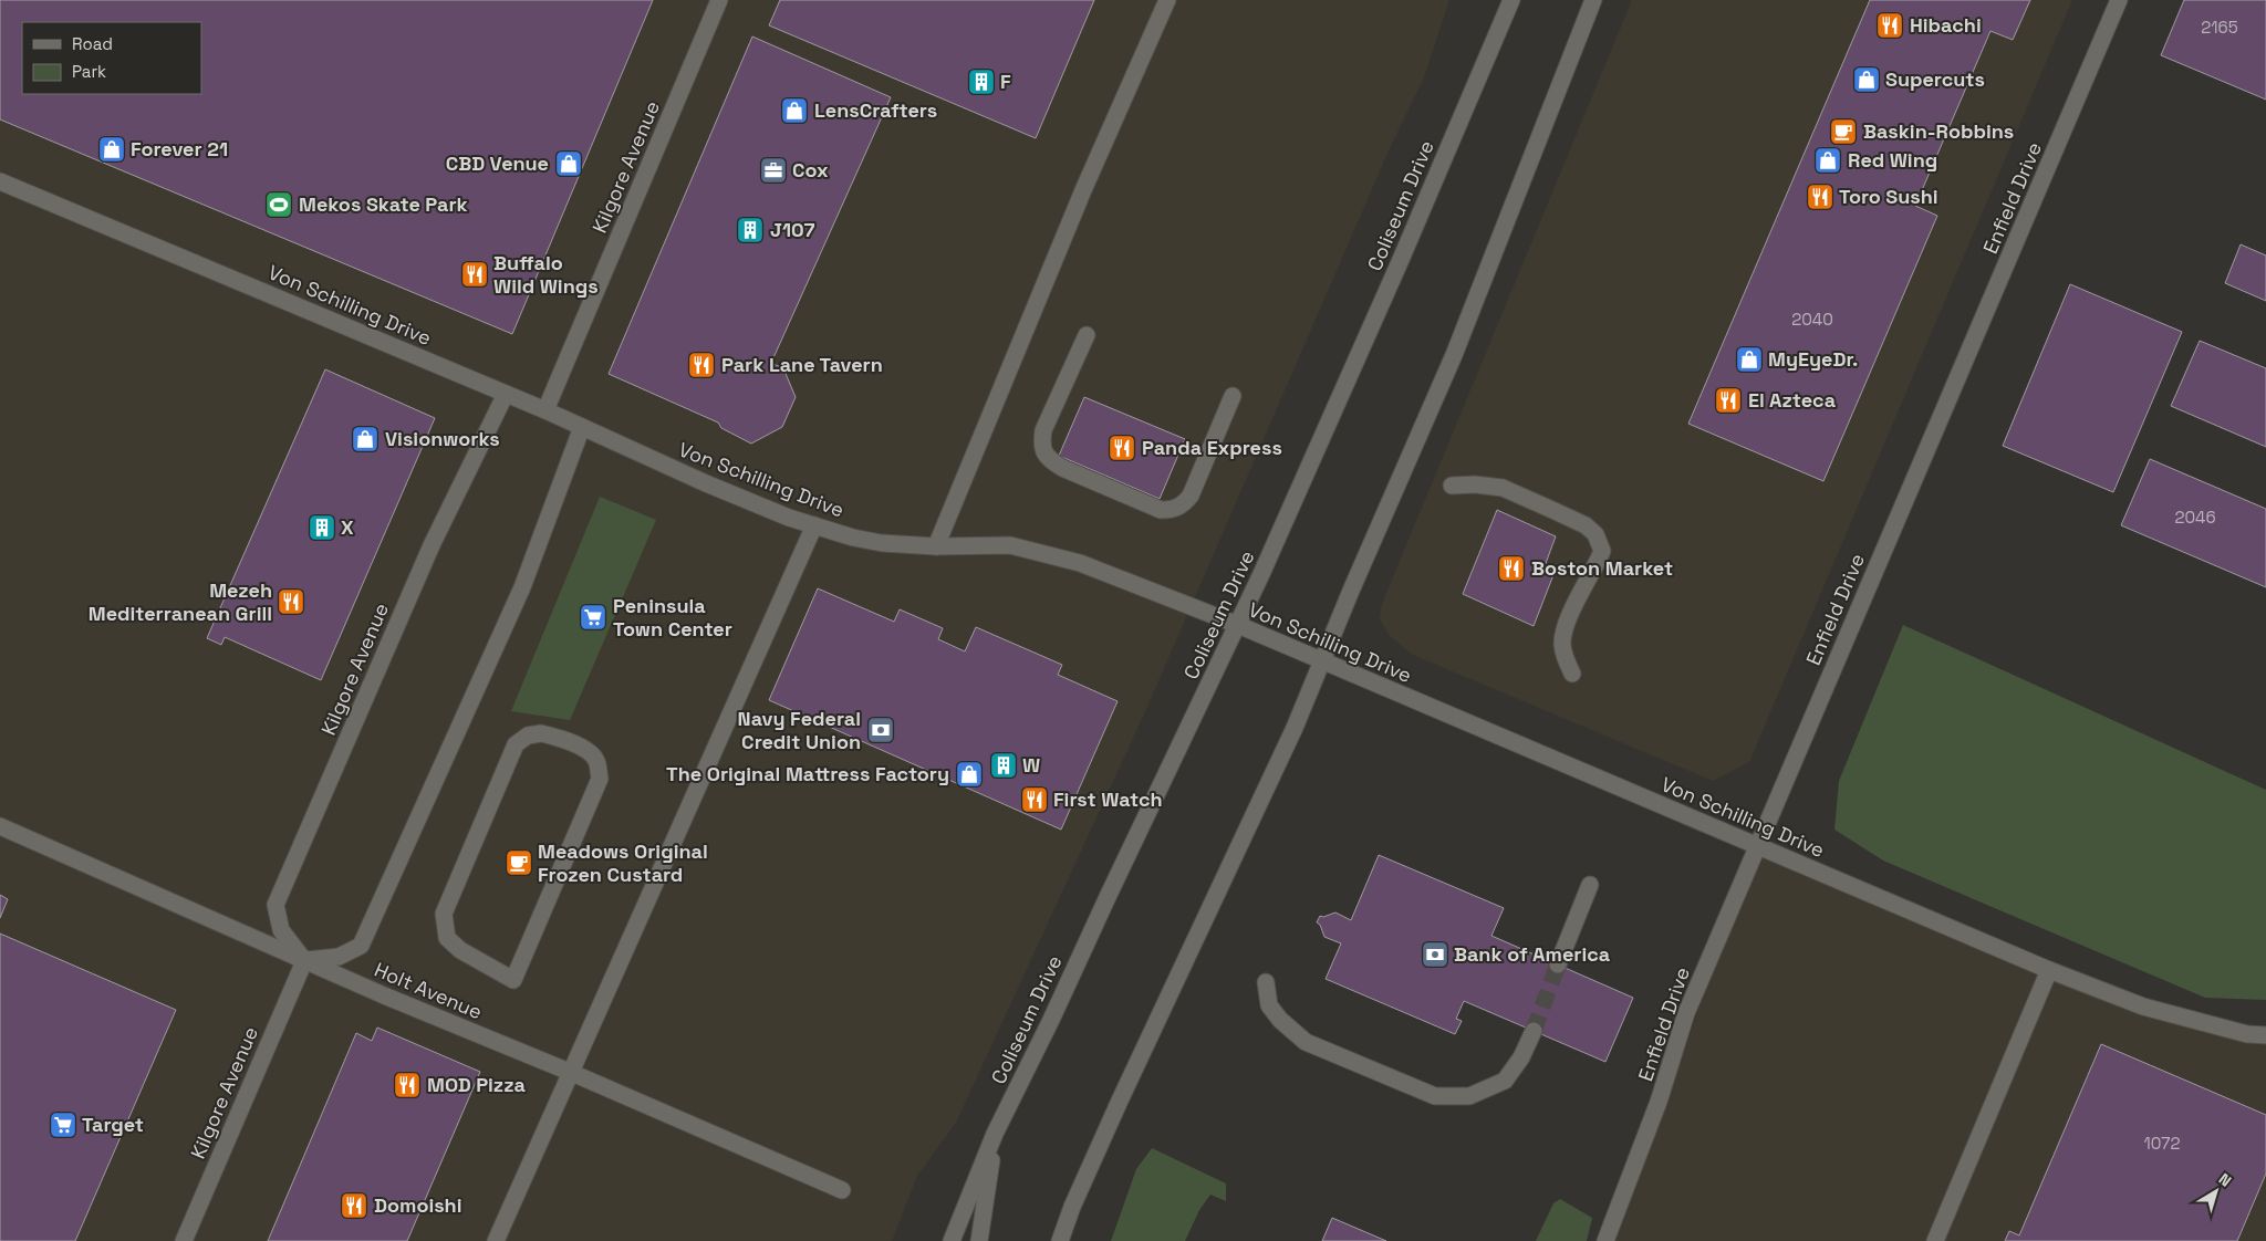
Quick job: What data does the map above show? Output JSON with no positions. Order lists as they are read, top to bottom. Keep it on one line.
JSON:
{"streets":{"street":["Kilgore Avenue","Enfield Drive","Coliseum Drive","Von Schilling Drive","Holt Avenue"]},"crossings":[["Kilgore Avenue","Von Schilling Drive"],["Kilgore Avenue","Holt Avenue"],["Enfield Drive","Von Schilling Drive"],["Coliseum Drive","Von Schilling Drive"]],"places":{"restaurant":["Hibachi","Toro Sushi","Buffalo Wild Wings","Park Lane Tavern","El Azteca","Panda Express","Boston Market","Mezeh Mediterranean Grill","First Watch","MOD Pizza","Domoishi"],"shop":["Supercuts","LensCrafters","Forever 21","Red Wing","CBD Venue","MyEyeDr.","Visionworks","The Original Mattress Factory"],"building":["F","J107","X","W"],"cafe":["Baskin-Robbins","Meadows Original Frozen Custard"],"office":["Cox"],"sports":["Mekos Skate Park"],"supermarket":["Peninsula Town Center","Target"],"bank":["Navy Federal Credit Union","Bank of America"]},"house_numbers":["2165","2040","2046","1072"],"legend":["Road","Park"],"north":"top right"}
